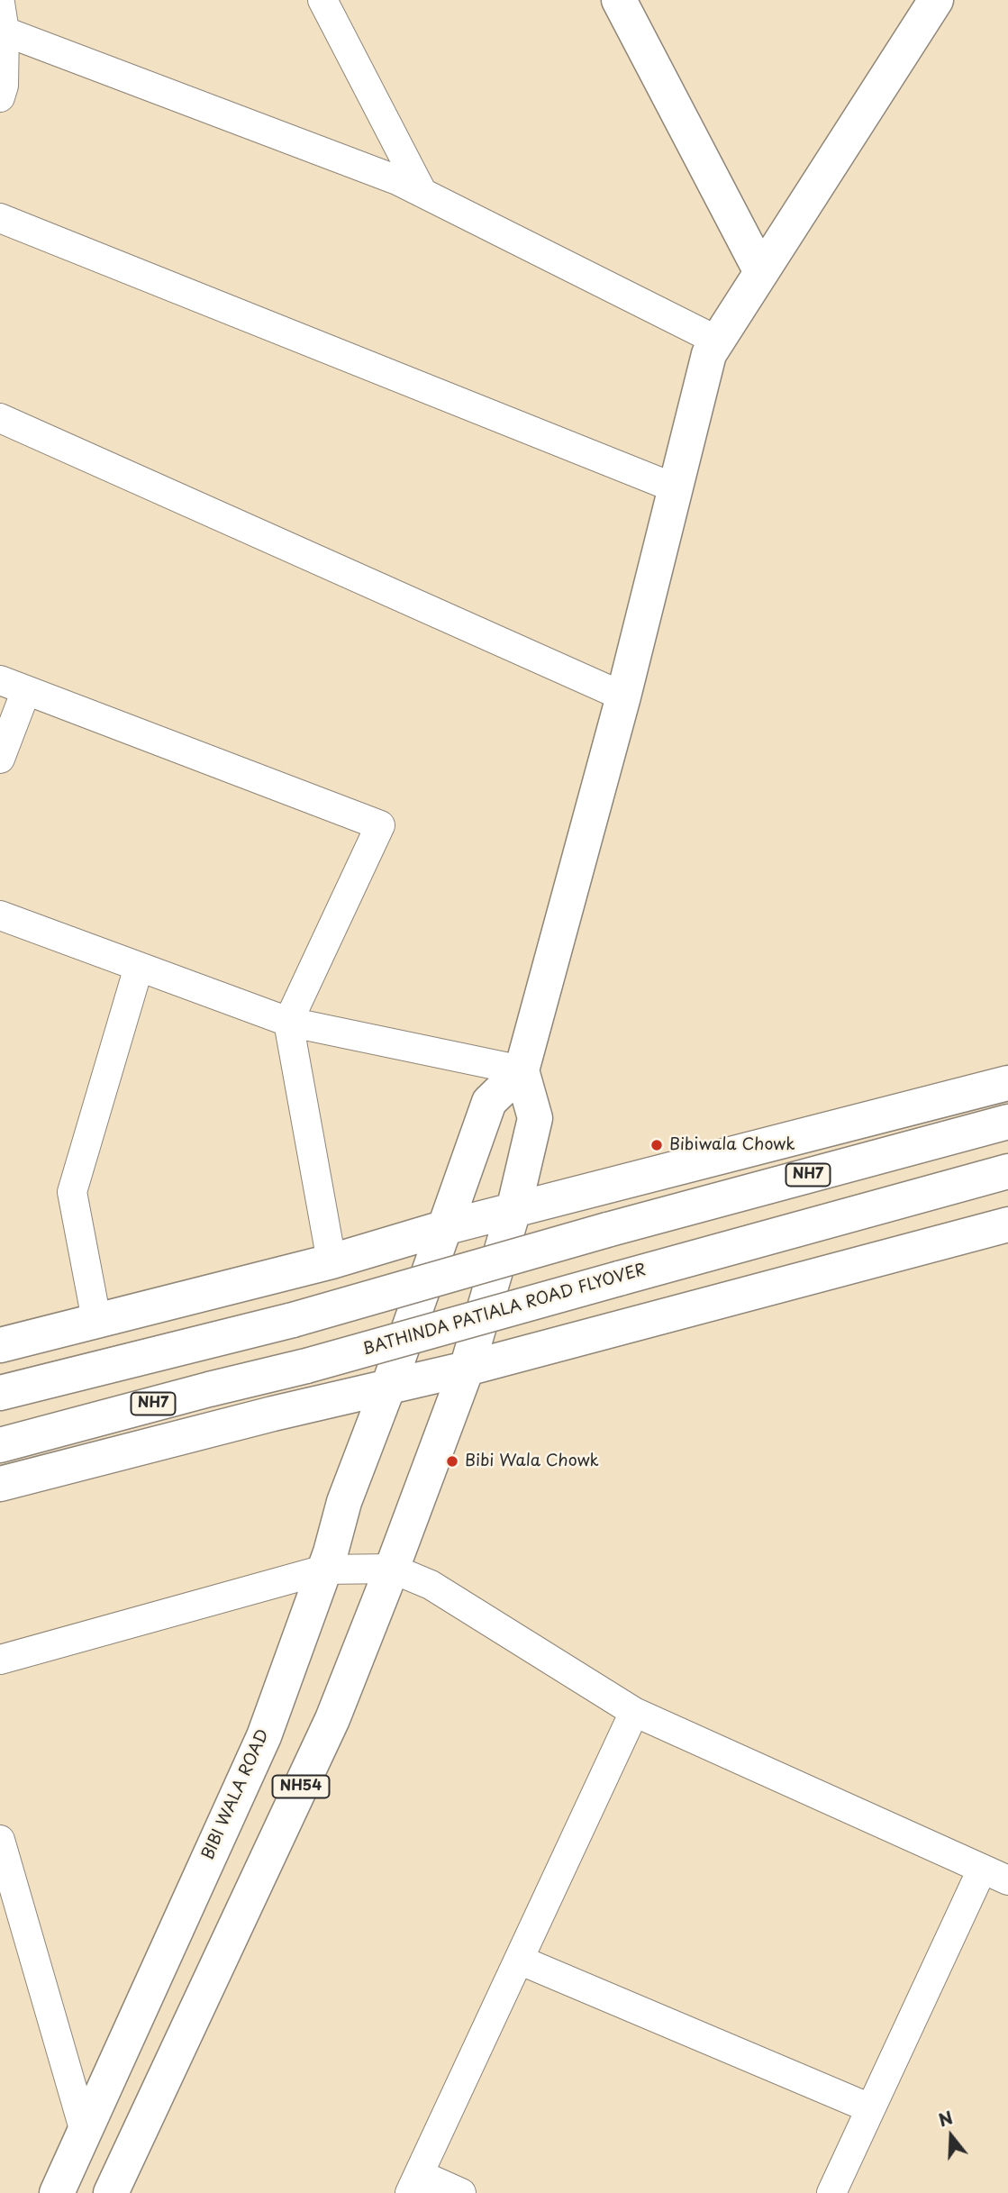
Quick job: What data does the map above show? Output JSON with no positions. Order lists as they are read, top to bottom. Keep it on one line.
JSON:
{"streets":{"main road":["NH7","BATHINDA PATIALA ROAD FLYOVER","NH54","BIBI WALA ROAD"]},"places":["Bibiwala Chowk","Bibi Wala Chowk"],"north":"top"}
